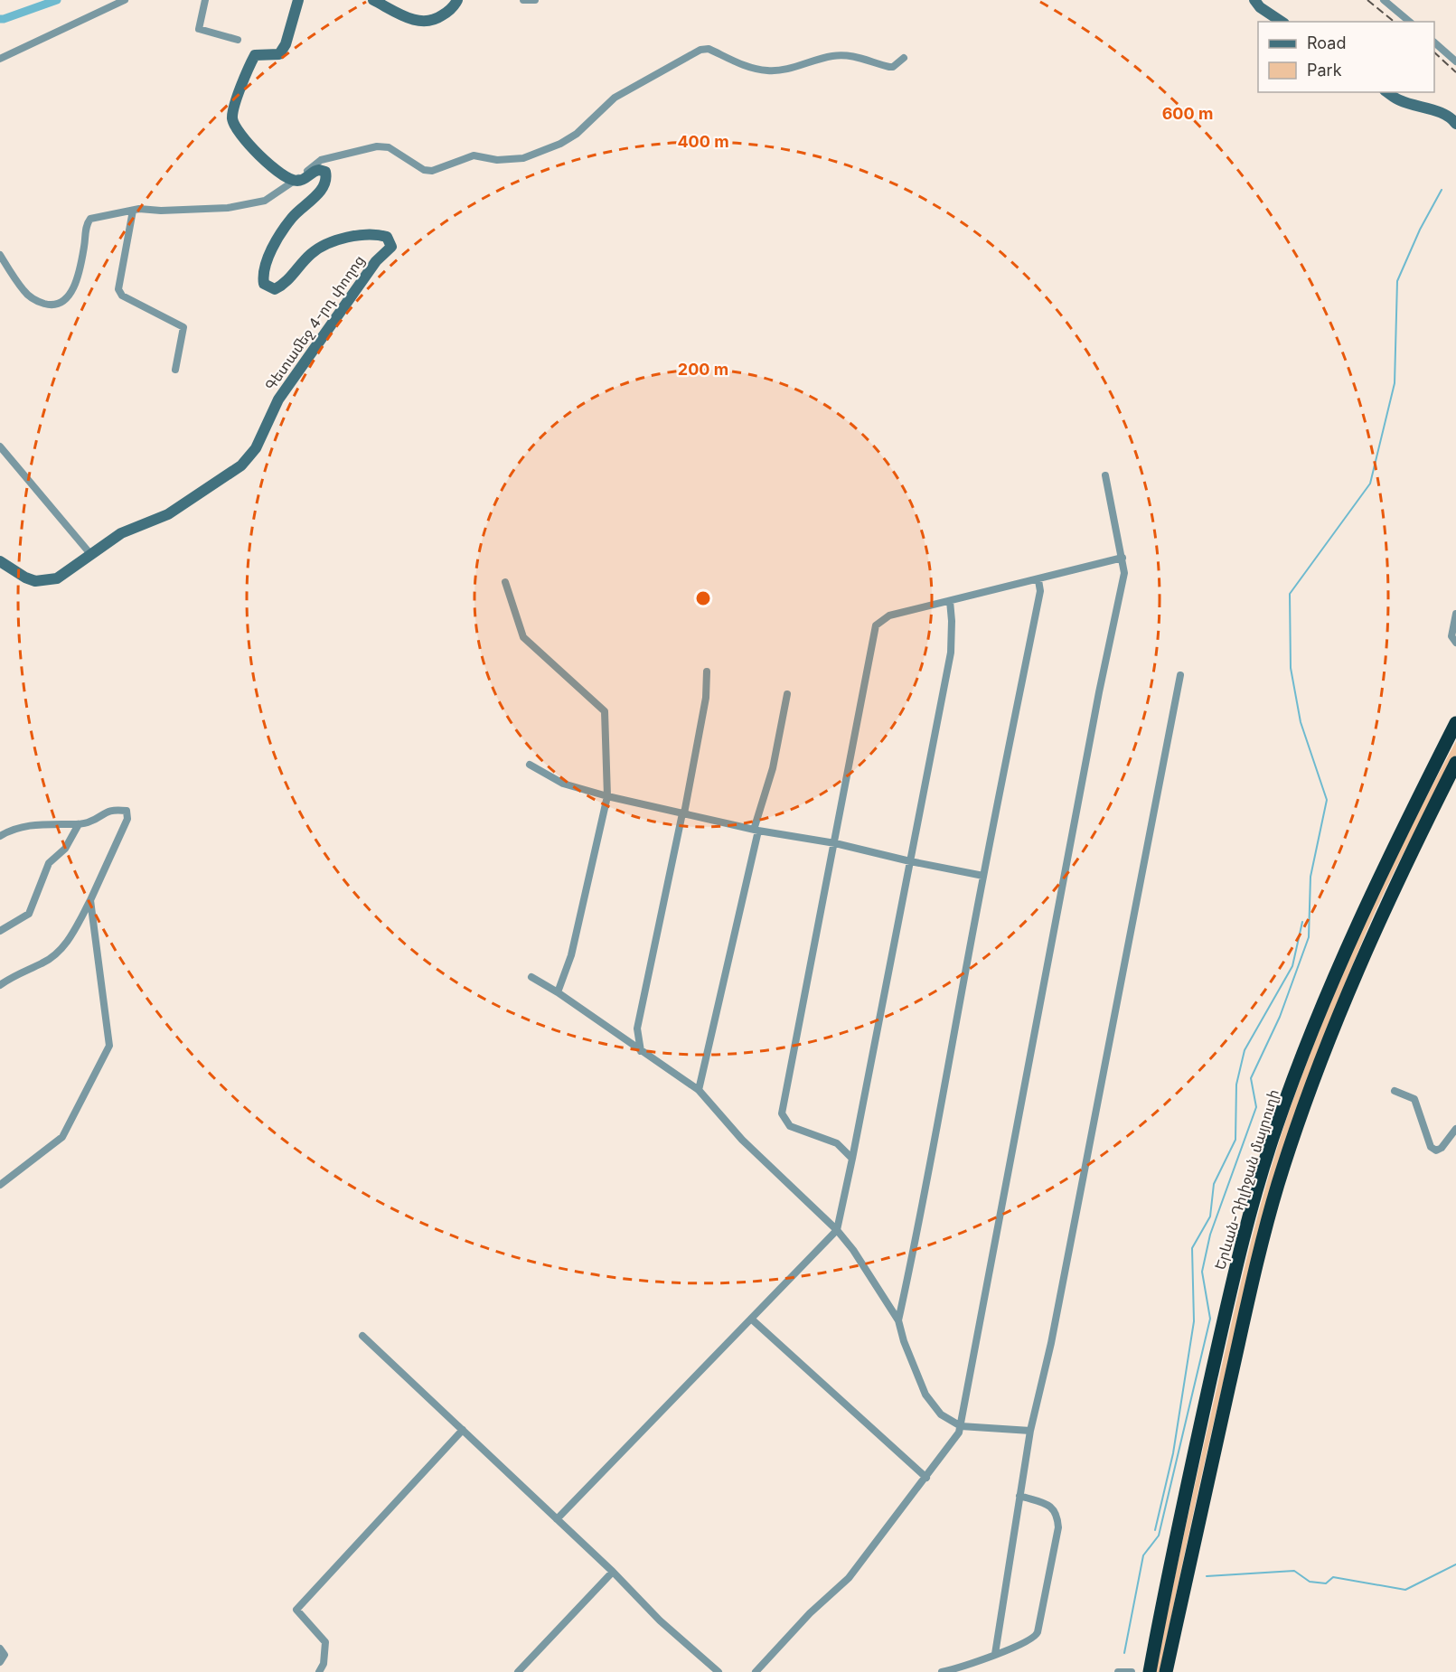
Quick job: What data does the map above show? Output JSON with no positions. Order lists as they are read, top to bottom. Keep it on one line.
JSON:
{"streets":{"highway":["Երևան-Դիլիջան մայրուղի"],"street":["Գետամեջ 4-րդ փողոց"]},"legend":["Road","Park"],"rings":["600 m","400 m","200 m"]}
